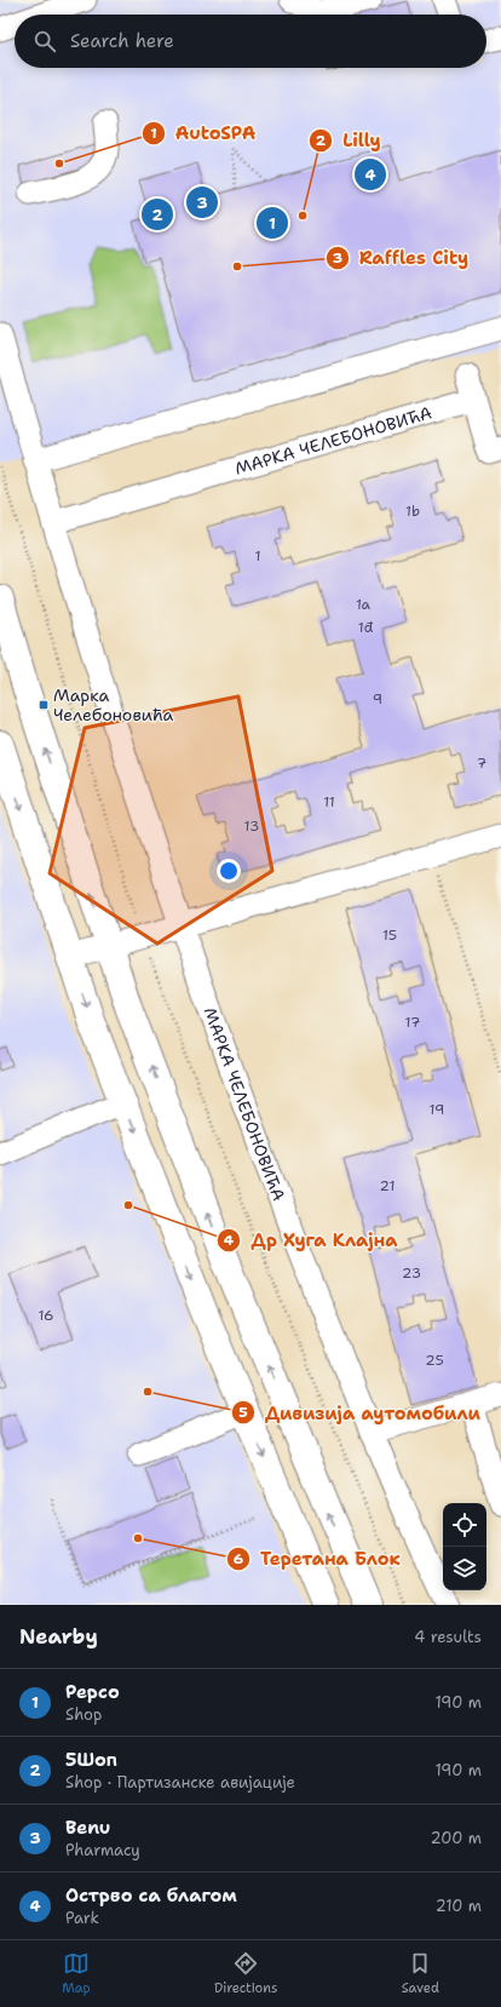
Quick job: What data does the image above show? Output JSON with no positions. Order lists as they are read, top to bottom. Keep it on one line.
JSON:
{"streets":{"street":["МАРКА ЧЕЛЕБОНОВИЋА"]},"places":{"other":["AutoSPA","Lilly","Raffles City","Др Хуга Клајна","Дивизија аутомобили","Теретана Блок"],"transit":["Марка Челебоновића"]},"house_numbers":["1b","1","1a","1đ","9","7","11","13","15","17","19","21","23","16","25"],"page":{"search":"Search here","pins":["4","3","2","1"],"heading":["Nearby","4 results"],"list":[{"mark":"1","name":"Pepco","note":"Shop","value":"190 m"},{"mark":"2","name":"5Шоп","note":"Shop · Партизанске авијације","value":"190 m"},{"mark":"3","name":"Benu","note":"Pharmacy","value":"200 m"},{"mark":"4","name":"Острво са благом","note":"Park","value":"210 m"}],"nav":["Map","Directions","Saved"]}}
